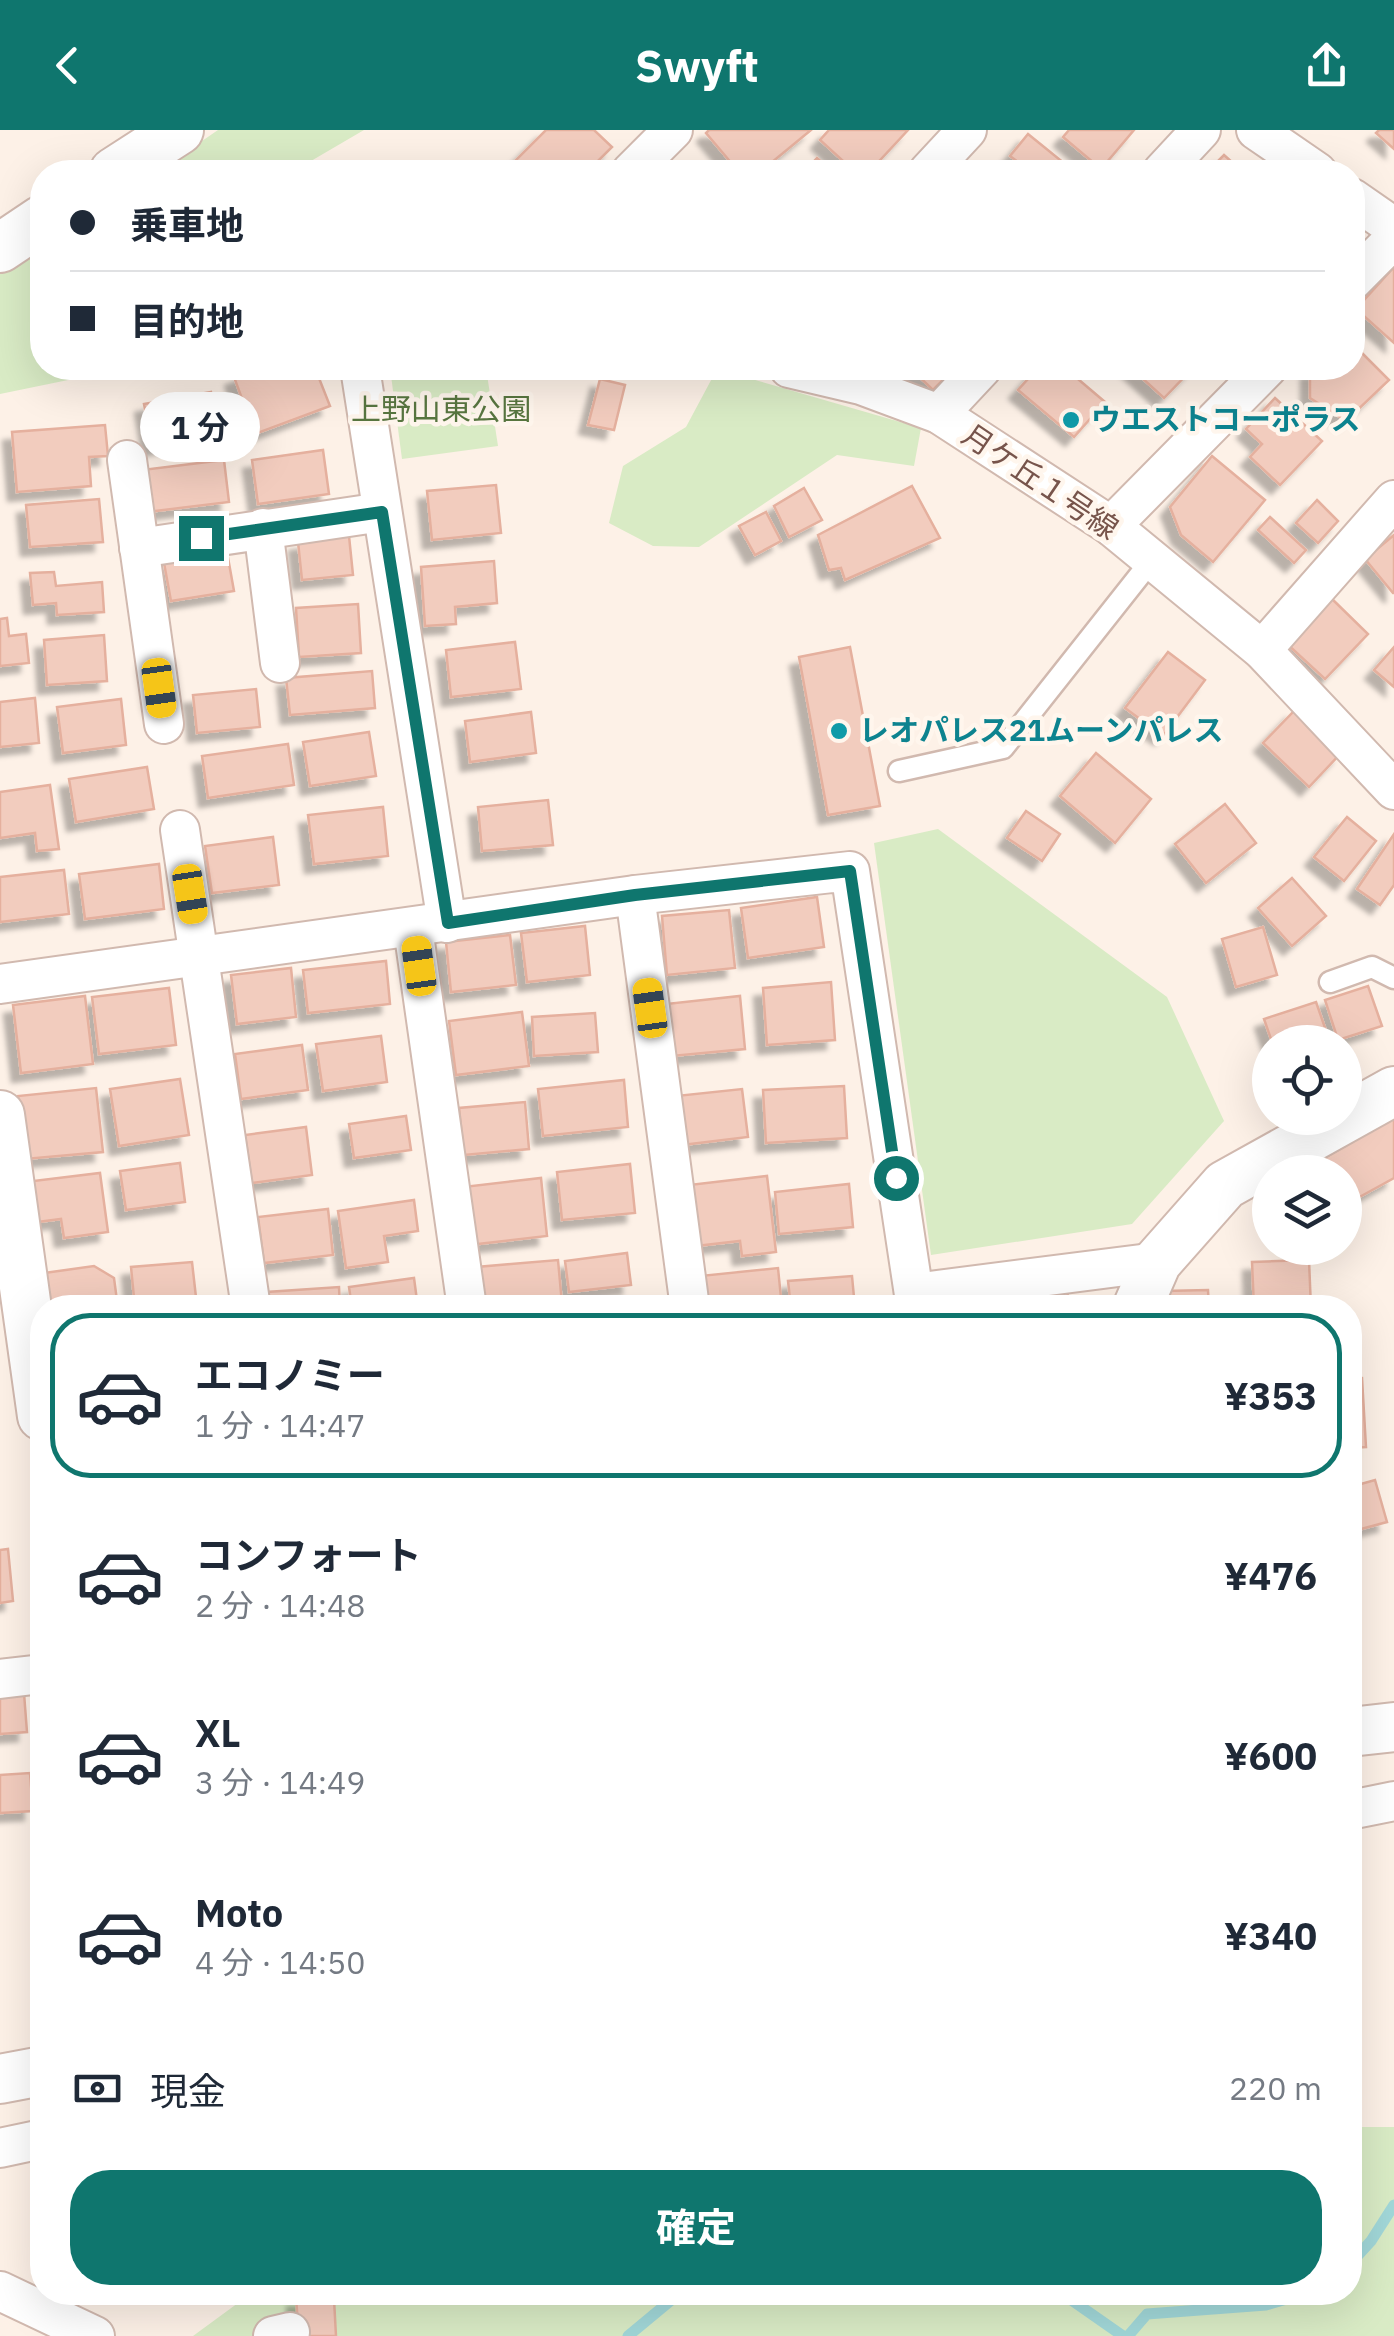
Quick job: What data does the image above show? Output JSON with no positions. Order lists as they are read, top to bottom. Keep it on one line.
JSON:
{"streets":{"street":["月ケ丘１号線"]},"parks":["上野山東公園"],"places":["ウエストコーポラス","レオパレス21ムーンパレス"],"page":{"header":"Swyft","banner":["乗車地","目的地"],"bubble":"1 分","list":[{"name":"エコノミー","note":"1 分 · 14:47","value":"¥353"},{"name":"コンフォート","note":"2 分 · 14:48","value":"¥476"},{"name":"XL","note":"3 分 · 14:49","value":"¥600"},{"name":"Moto","note":"4 分 · 14:50","value":"¥340"}],"pay":["現金","220 m"],"buttons":"確定"}}
